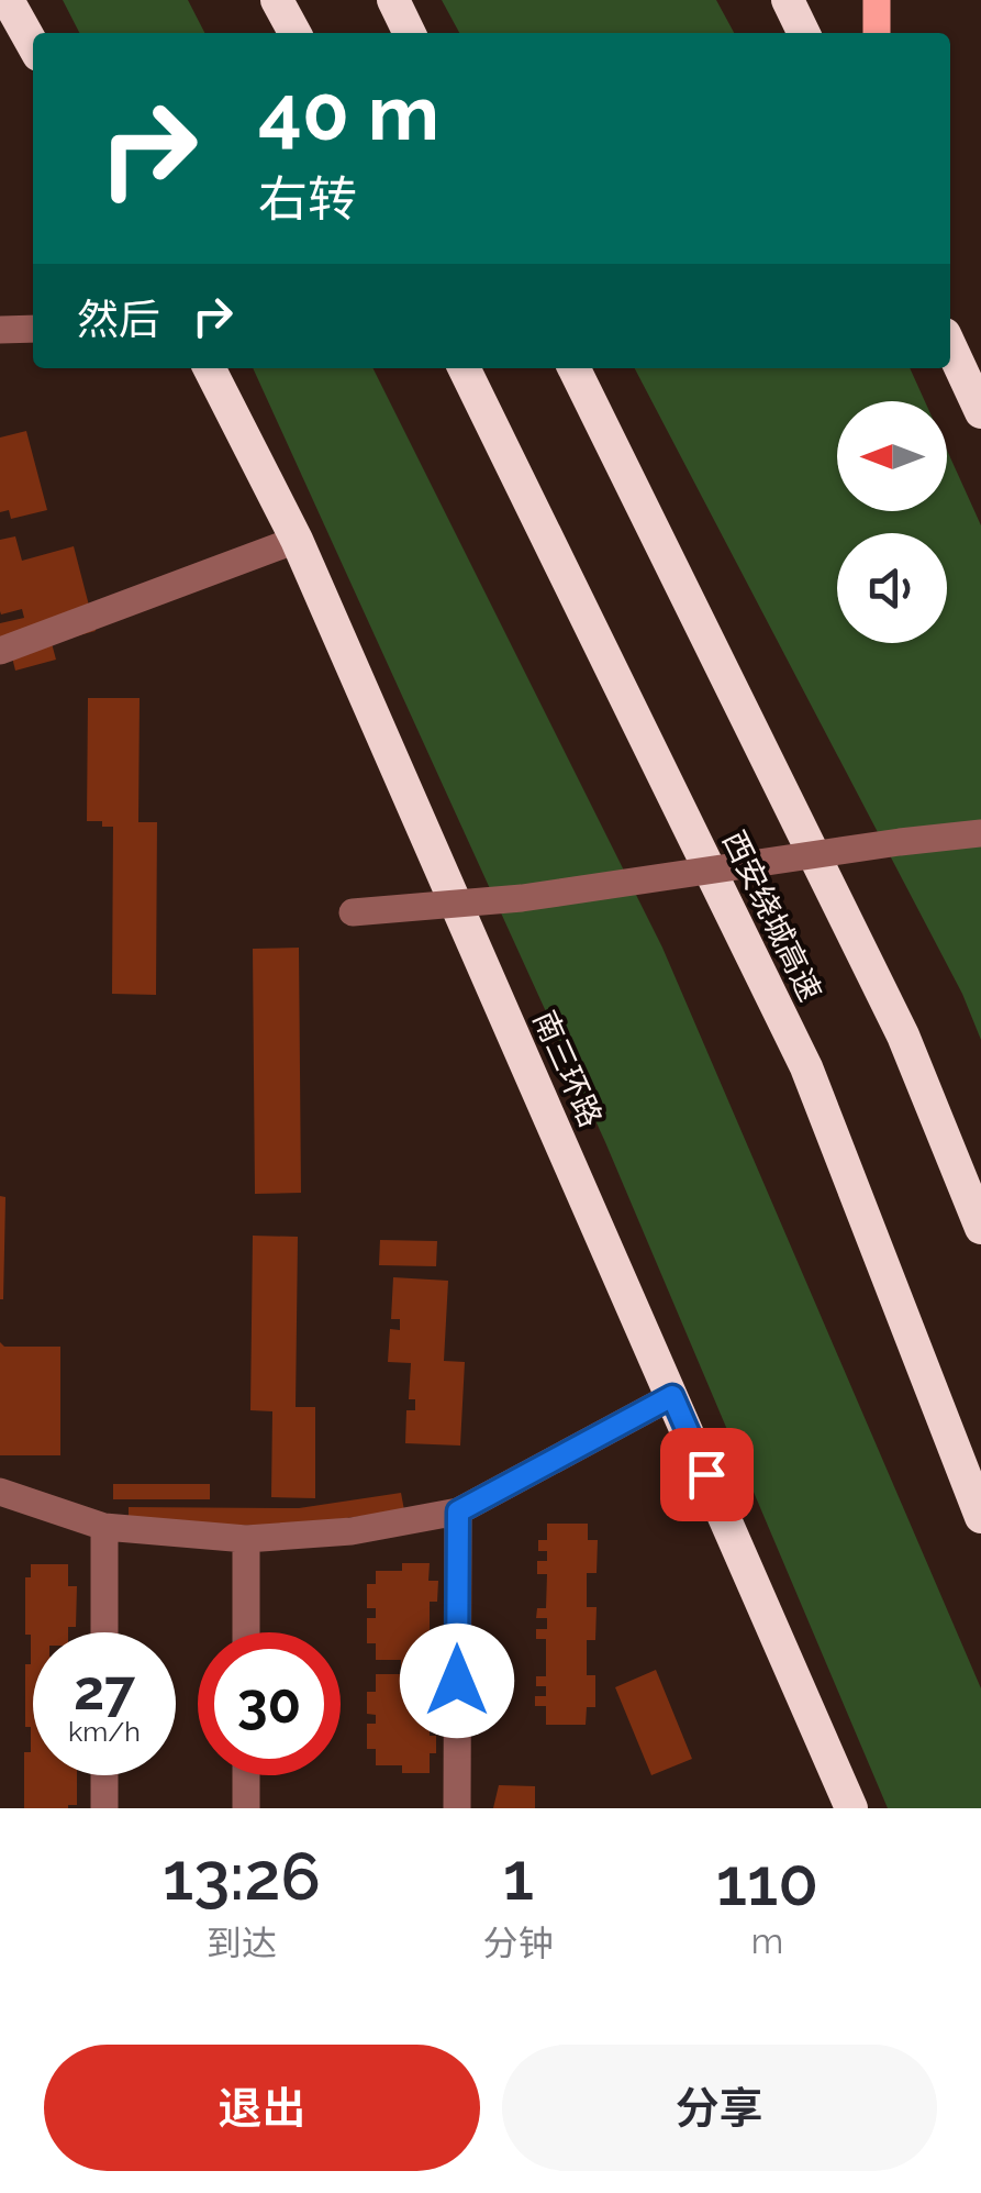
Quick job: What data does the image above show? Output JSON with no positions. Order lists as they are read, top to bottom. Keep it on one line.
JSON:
{"streets":{"highway":["西安绕城高速","南三环路"]},"north":"left","page":{"turn":["40 m","右转"],"then":"然后","speed":"27 km/h","limit":"30","eta":["13:26","到达","1","分钟","110","m"],"buttons":["退出","分享"]}}
